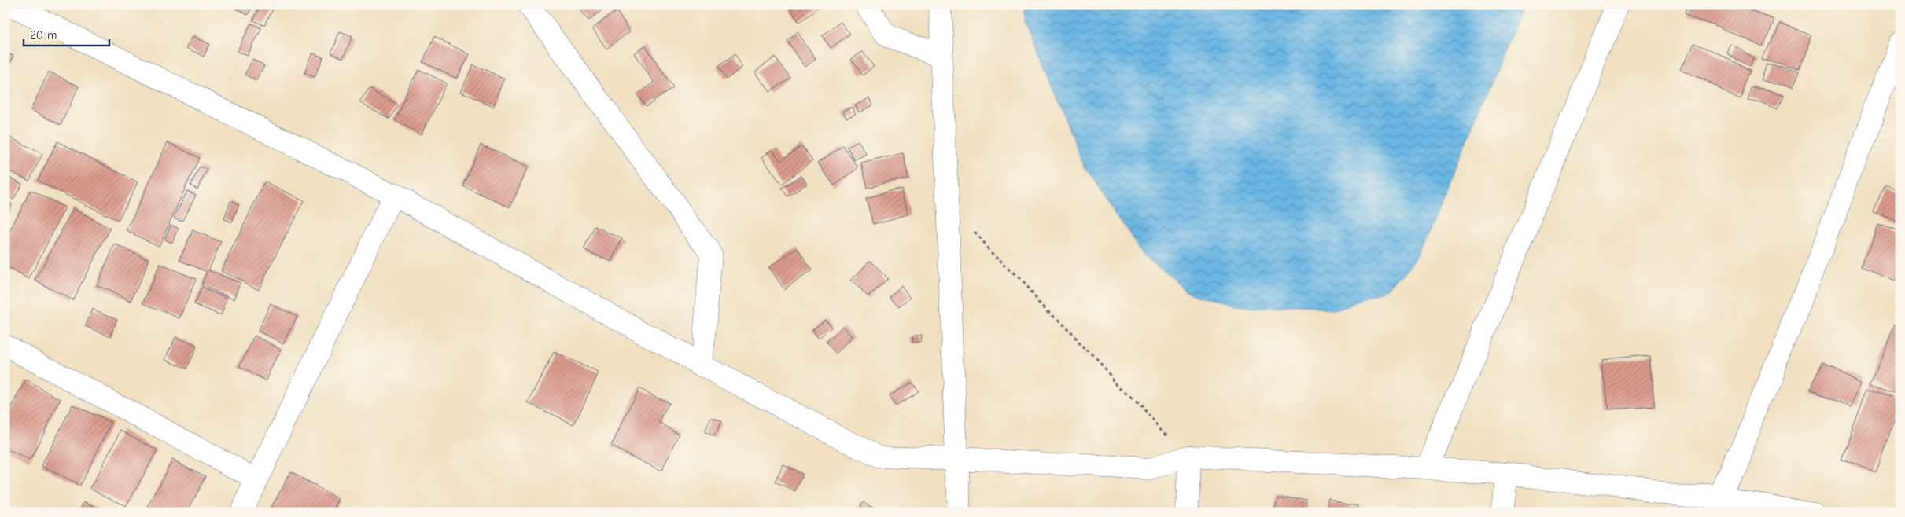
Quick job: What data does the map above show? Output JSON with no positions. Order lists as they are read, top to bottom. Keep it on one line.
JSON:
{"scale_bar":"20 m"}
